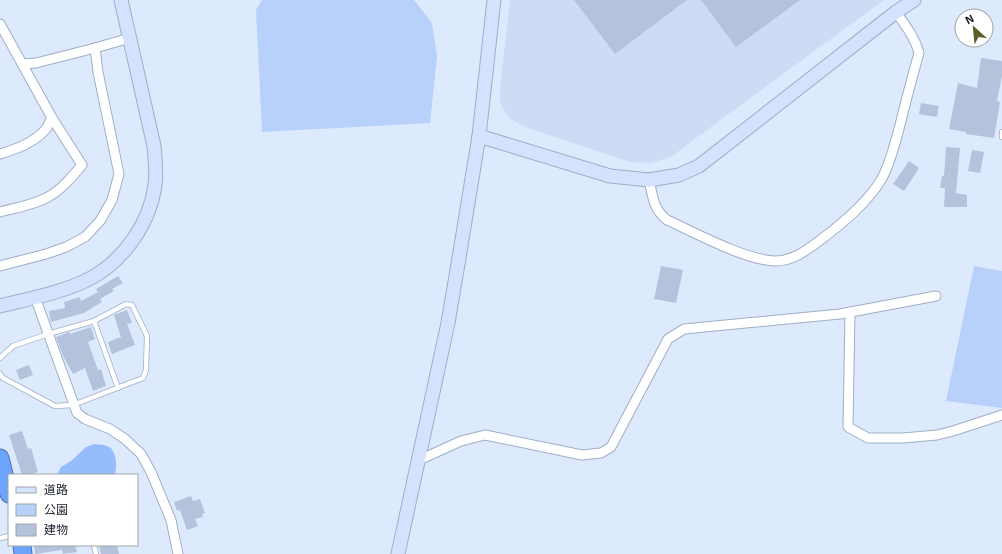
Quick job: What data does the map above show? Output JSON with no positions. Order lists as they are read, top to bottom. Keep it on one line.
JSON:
{"legend":["道路","公園","建物"],"north":"top left"}
